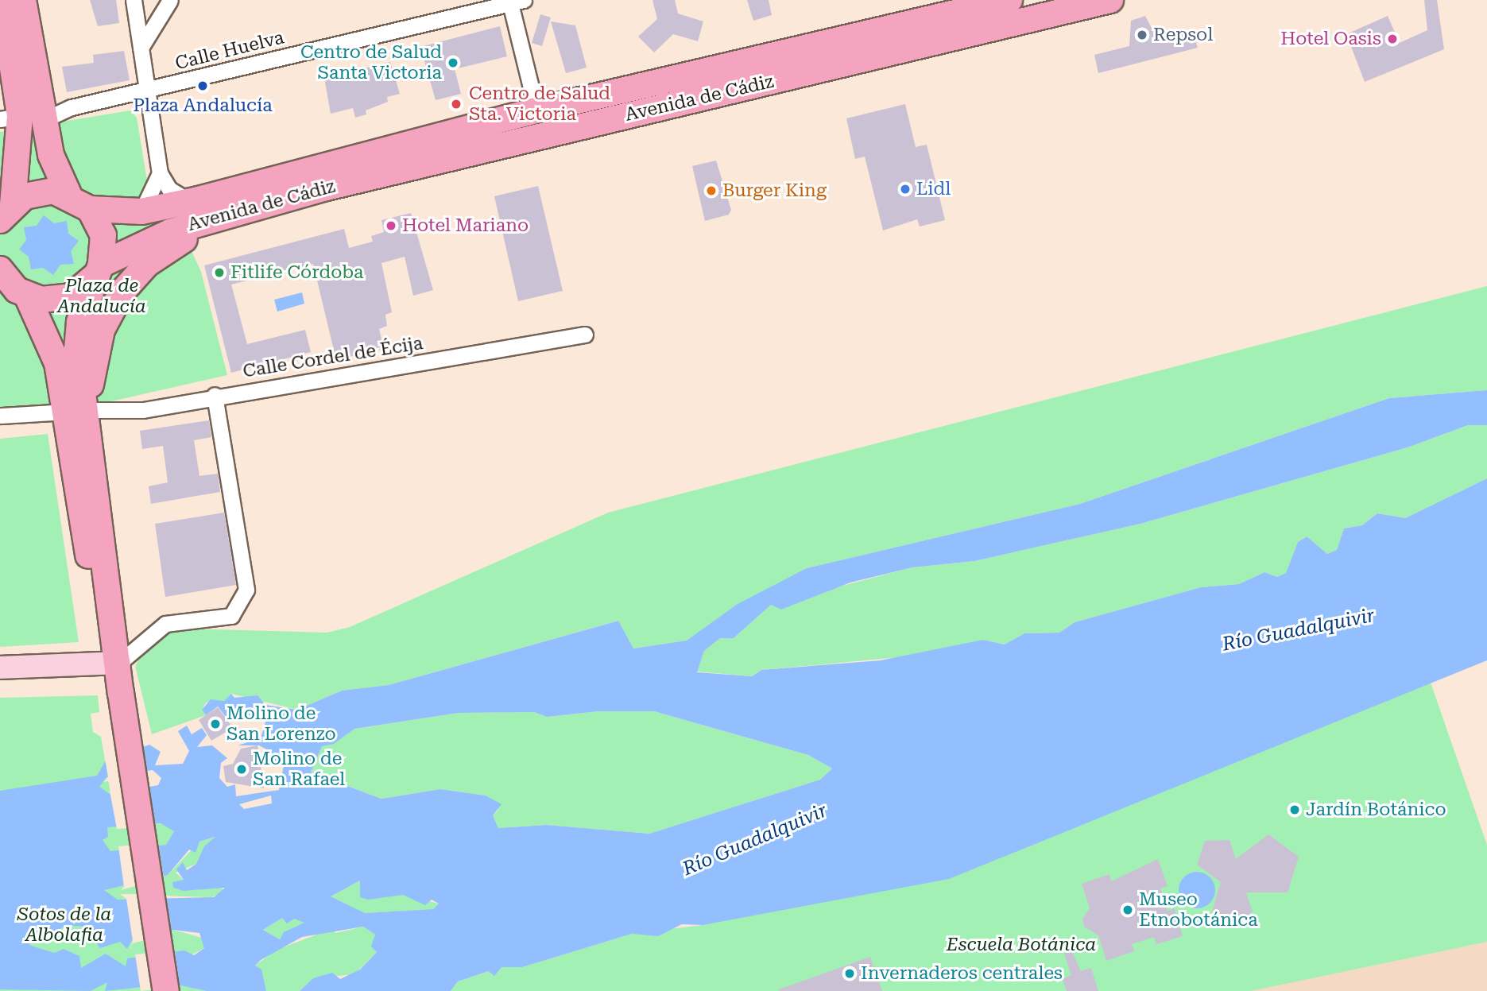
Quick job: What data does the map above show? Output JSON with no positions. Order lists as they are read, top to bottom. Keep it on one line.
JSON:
{"streets":{"main road":["Avenida de Cádiz"],"street":["Calle Huelva","Calle Cordel de Écija"]},"water":["Río Guadalquivir"],"parks":["Plaza de Andalucía","Sotos de la Albolafia","Escuela Botánica"],"places":["Repsol","Hotel Oasis","Centro de Salud Santa Victoria","Plaza Andalucía","Centro de Salud Sta. Victoria","Lidl","Burger King","Hotel Mariano","Fitlife Córdoba","Molino de San Lorenzo","Molino de San Rafael","Jardín Botánico","Museo Etnobotánica","Invernaderos centrales"]}
